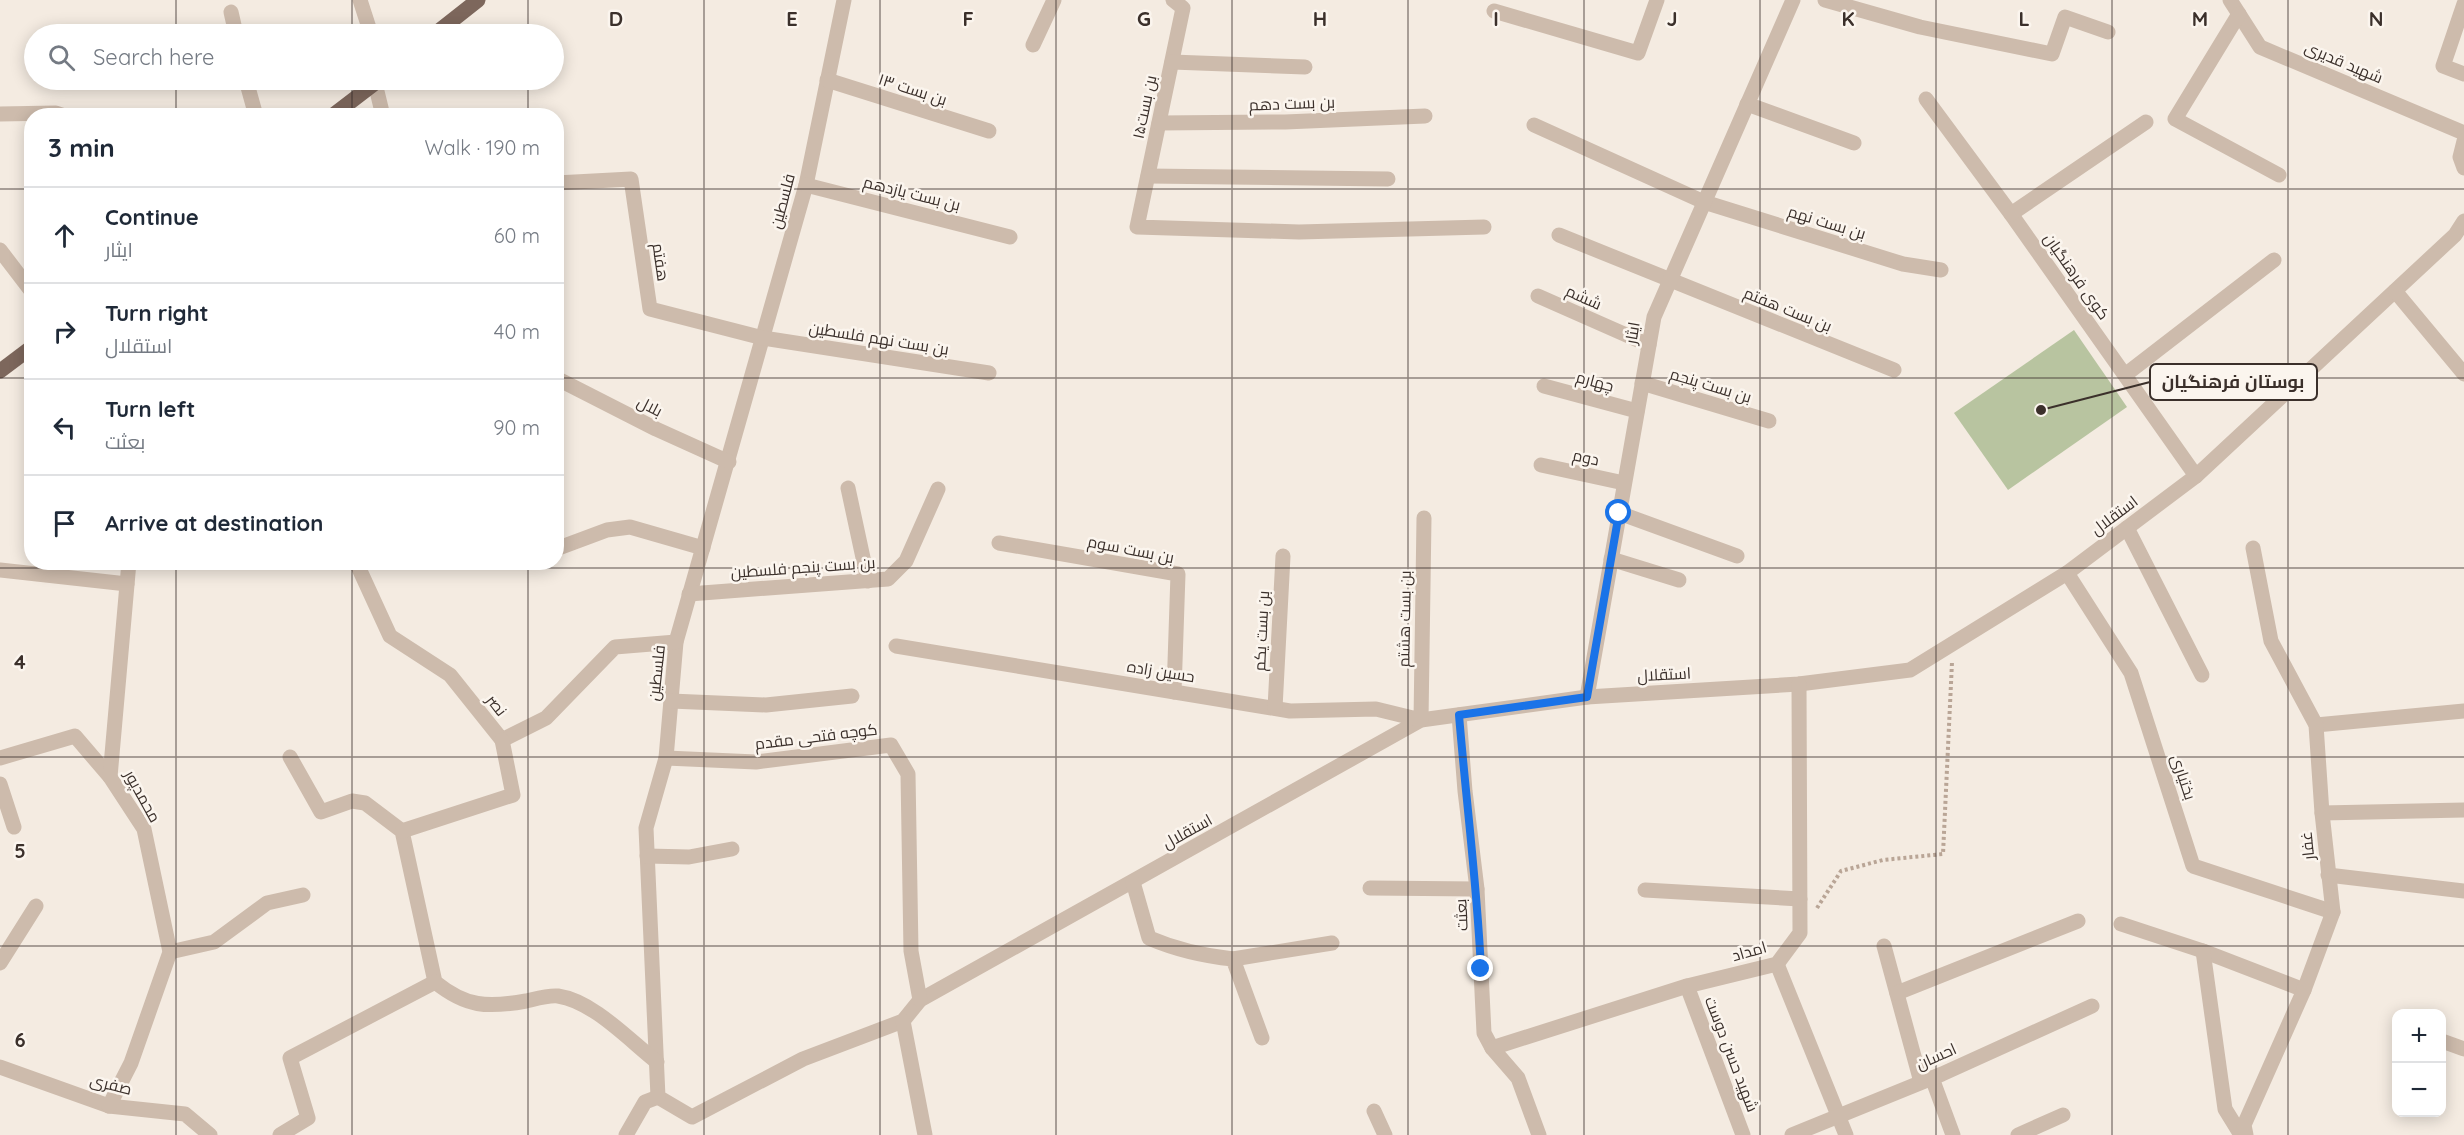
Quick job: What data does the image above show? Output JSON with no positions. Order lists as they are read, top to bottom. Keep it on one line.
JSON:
{"streets":{"street":["شهید قدیری","بن بست ۱۳","بن بست دهم","بن بست۱۵","بن بست یازدهم","فلسطین","بن بست نهم","هفتم","کوی فرهنگیان","ششم","بن بست هفتم","ایثار","بن بست نهم فلسطین","چهارم","بن بست پنجم","بلال","دوم","استقلال","بن بست سوم","بن بست پنجم فلسطین","بن بست هشتم","بن بست یکم","حسین زاده","نصر","کوچه فتحی مقدم","بختیاری","محمدپور","غفار","بعثت","امداد","شهید حسن دوست","احسان","صفری"]},"crossings":[["بن بست ۱۳","فلسطین"],["بن بست دهم","بن بست۱۵"],["بن بست یازدهم","فلسطین"],["فلسطین","هفتم"],["فلسطین","بن بست نهم فلسطین"],["فلسطین","بلال"],["فلسطین","بن بست پنجم فلسطین"],["فلسطین","نصر"],["فلسطین","کوچه فتحی مقدم"],["بن بست نهم","ایثار"],["هفتم","بن بست نهم فلسطین"],["کوی فرهنگیان","استقلال"],["ششم","ایثار"],["بن بست هفتم","ایثار"],["ایثار","چهارم"],["ایثار","بن بست پنجم"],["ایثار","دوم"],["ایثار","استقلال"],["استقلال","بن بست هشتم"],["استقلال","حسین زاده"],["استقلال","کوچه فتحی مقدم"],["استقلال","بختیاری"],["استقلال","بعثت"],["بن بست سوم","حسین زاده"],["بن بست هشتم","حسین زاده"],["بن بست یکم","حسین زاده"],["بختیاری","غفار"],["بعثت","امداد"],["امداد","شهید حسن دوست"]],"places":["بوستان فرهنگیان"],"page":{"search":"Search here","heading":["3 min","Walk · 190 m"],"list":[["Continue","ایثار","60 m"],["Turn right","استقلال","40 m"],["Turn left","بعثت","90 m"],"Arrive at destination"],"map_buttons":["+","−"]},"grid":{"columns":["D","E","F","G","H","I","J","K","L","M","N"],"rows":["4","5","6"]}}
